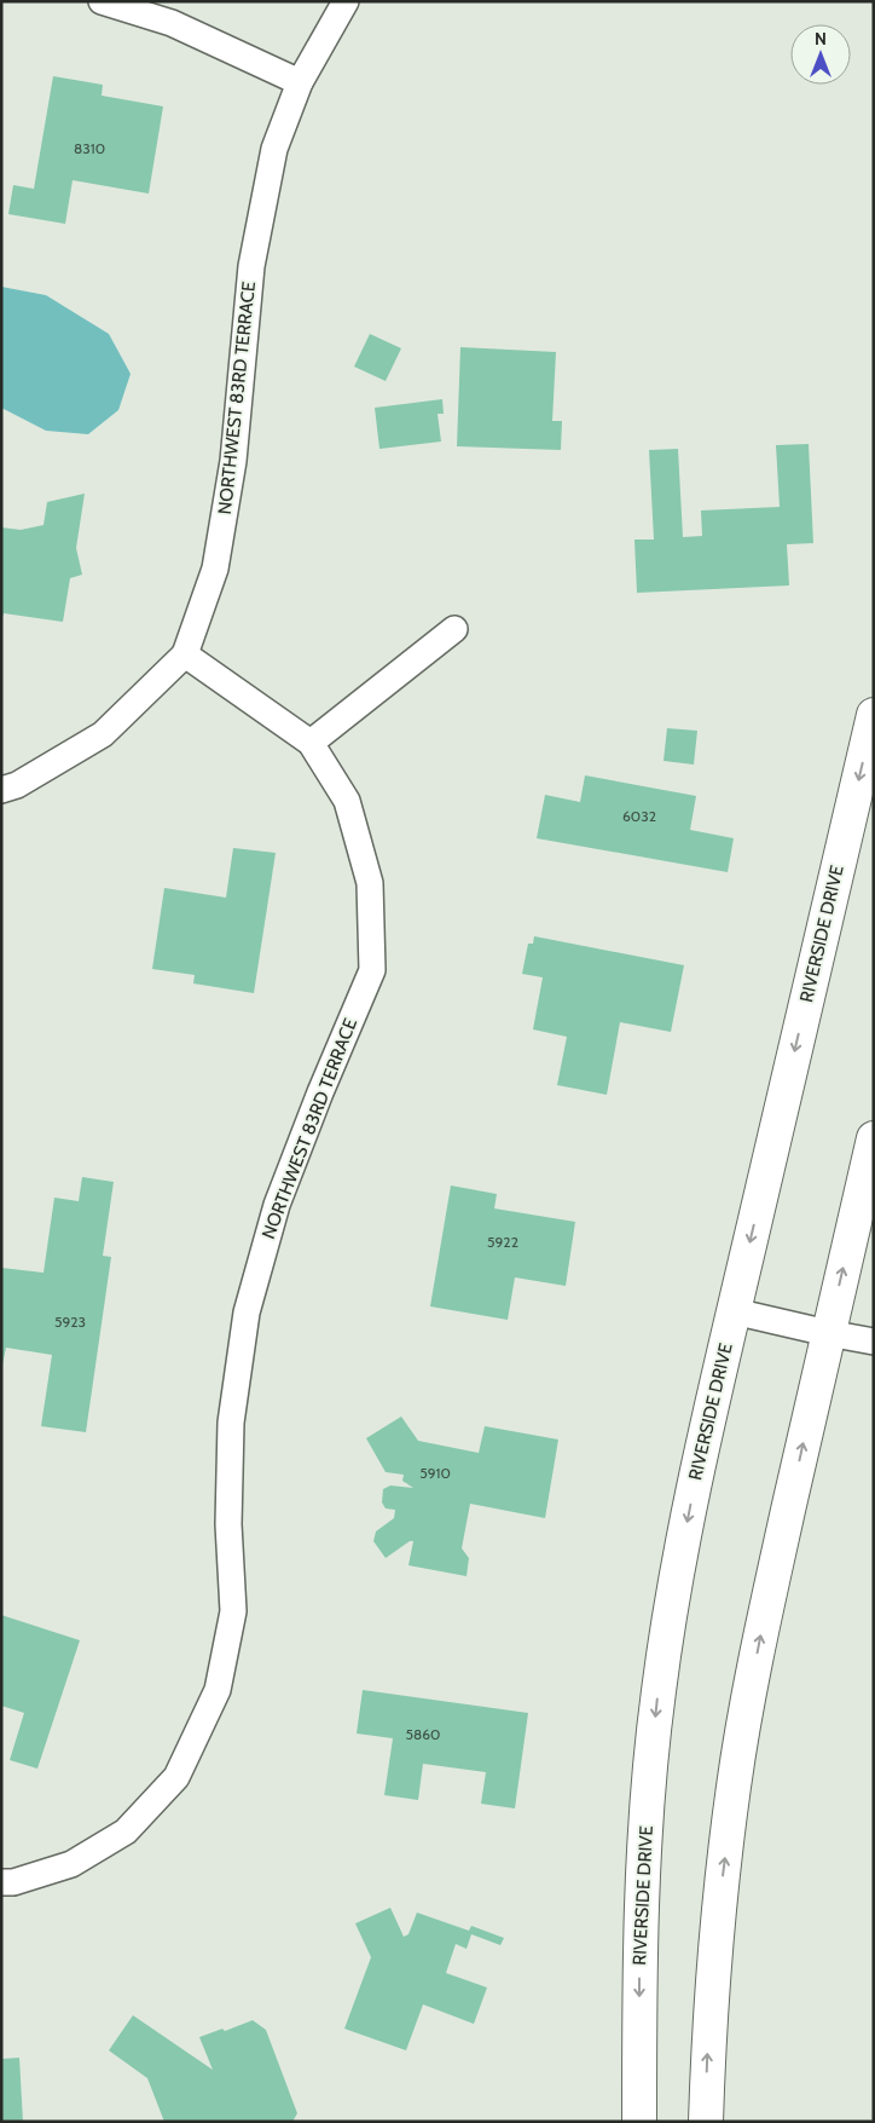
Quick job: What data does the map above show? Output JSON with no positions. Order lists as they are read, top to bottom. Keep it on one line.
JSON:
{"streets":{"street":["NORTHWEST 83RD TERRACE","RIVERSIDE DRIVE"]},"house_numbers":["8310","6032","5922","5923","5910","5860"],"north":"top"}
